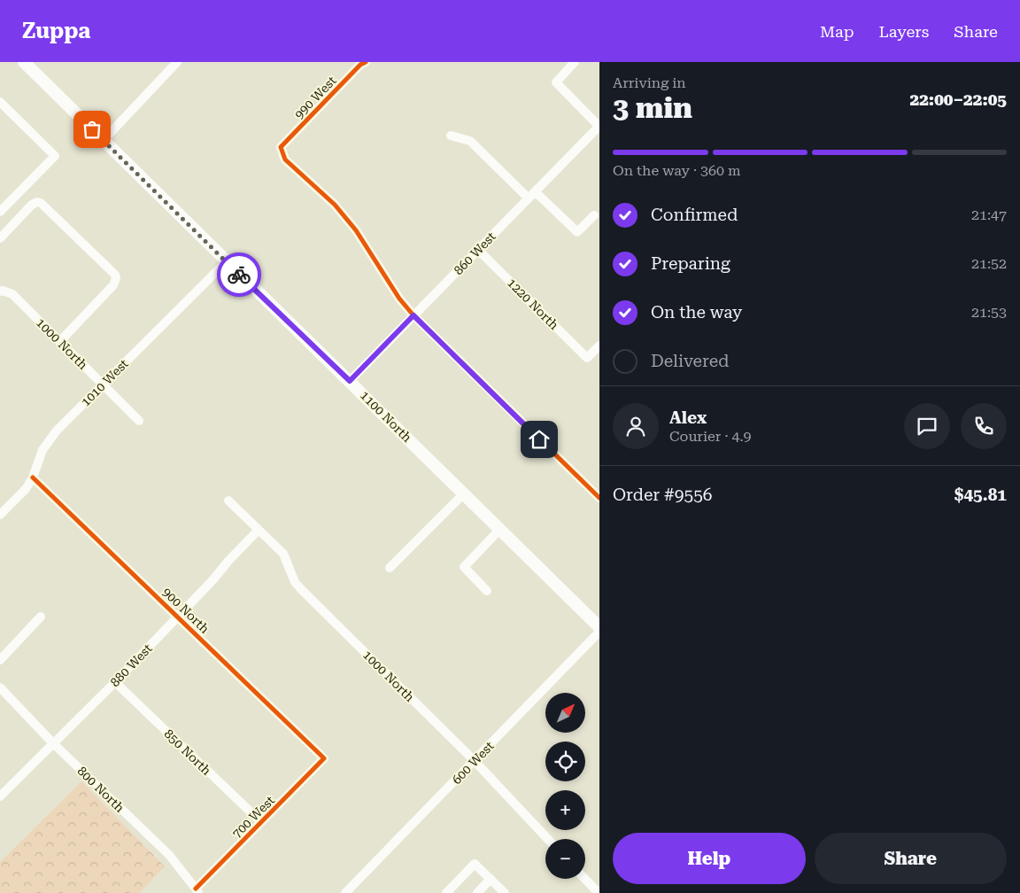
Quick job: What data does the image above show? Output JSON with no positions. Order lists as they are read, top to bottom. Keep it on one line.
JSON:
{"streets":{"main road":["1100 North"],"street":["990 West","860 West","1220 North","1000 North","1010 West","900 North","880 West","850 North","600 West","800 North","700 West"]},"crossings":[["990 West","860 West"],["860 West","1220 North"],["860 West","1100 North"],["1000 North","1010 West"],["1000 North","880 West"],["1000 North","600 West"],["1010 West","1100 North"],["1010 West","900 North"],["900 North","880 West"],["900 North","700 West"],["880 West","850 North"],["880 West","800 North"],["850 North","700 West"],["800 North","700 West"]],"north":"top right","page":{"header":"Zuppa","nav":["Map","Layers","Share"],"heading":["3 min","Arriving in","22:00–22:05"],"panel":["Alex","Courier · 4.9","Order #9556","$45.81"],"bar":"On the way · 360 m","list":[["Confirmed","21:47"],["Preparing","21:52"],["On the way","21:53"],"Delivered"],"map_buttons":["+","−"],"buttons":["Help","Share"]}}
